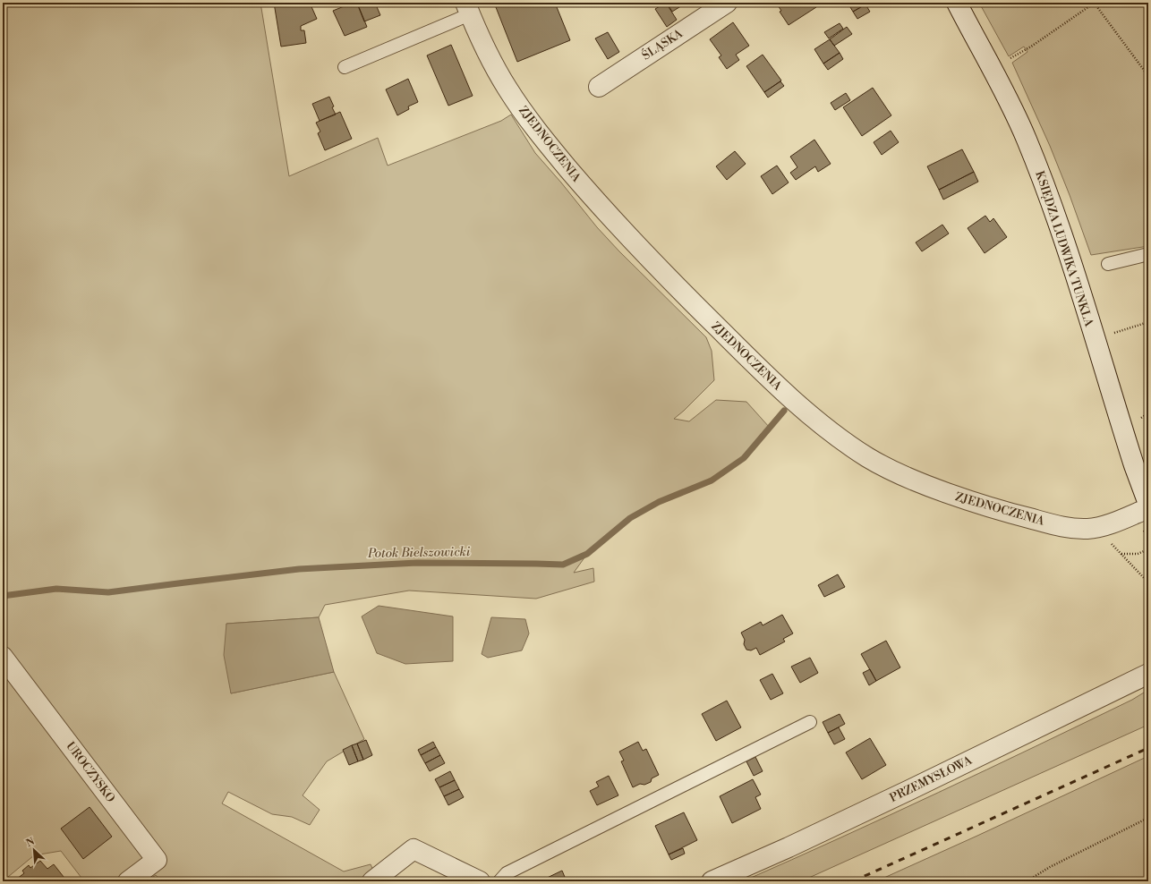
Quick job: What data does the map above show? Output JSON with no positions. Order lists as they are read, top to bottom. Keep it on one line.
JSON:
{"streets":{"street":["ŚLĄSKA","ZJEDNOCZENIA","KSIĘDZA LUDWIKA TUNKLA","UROCZYSKO","PRZEMYSŁOWA"]},"water":["Potok Bielszowicki"],"north":"top left"}
